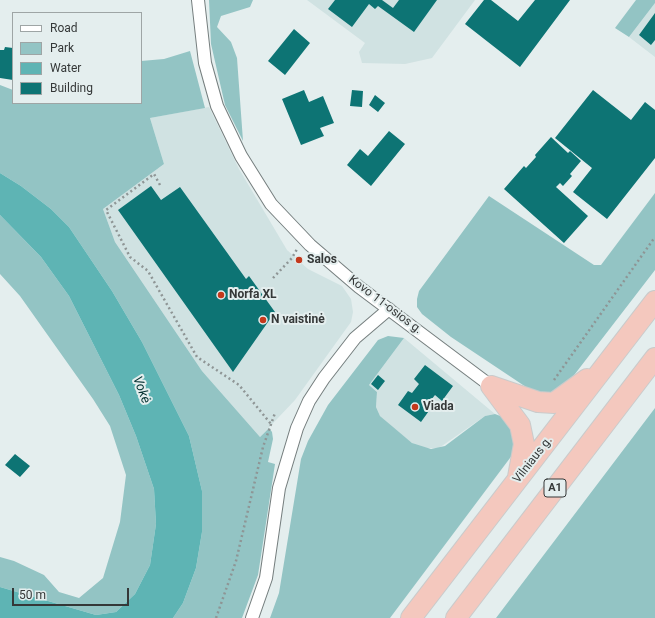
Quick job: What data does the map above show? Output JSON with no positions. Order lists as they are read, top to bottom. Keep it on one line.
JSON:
{"streets":{"highway":["Vilniaus g.","A1"],"street":["Kovo 11-osios g."]},"water":["Vokė"],"places":["Salos","Norfa XL","N vaistinė","Viada"],"legend":["Road","Park","Water","Building"],"scale_bar":"50 m"}
